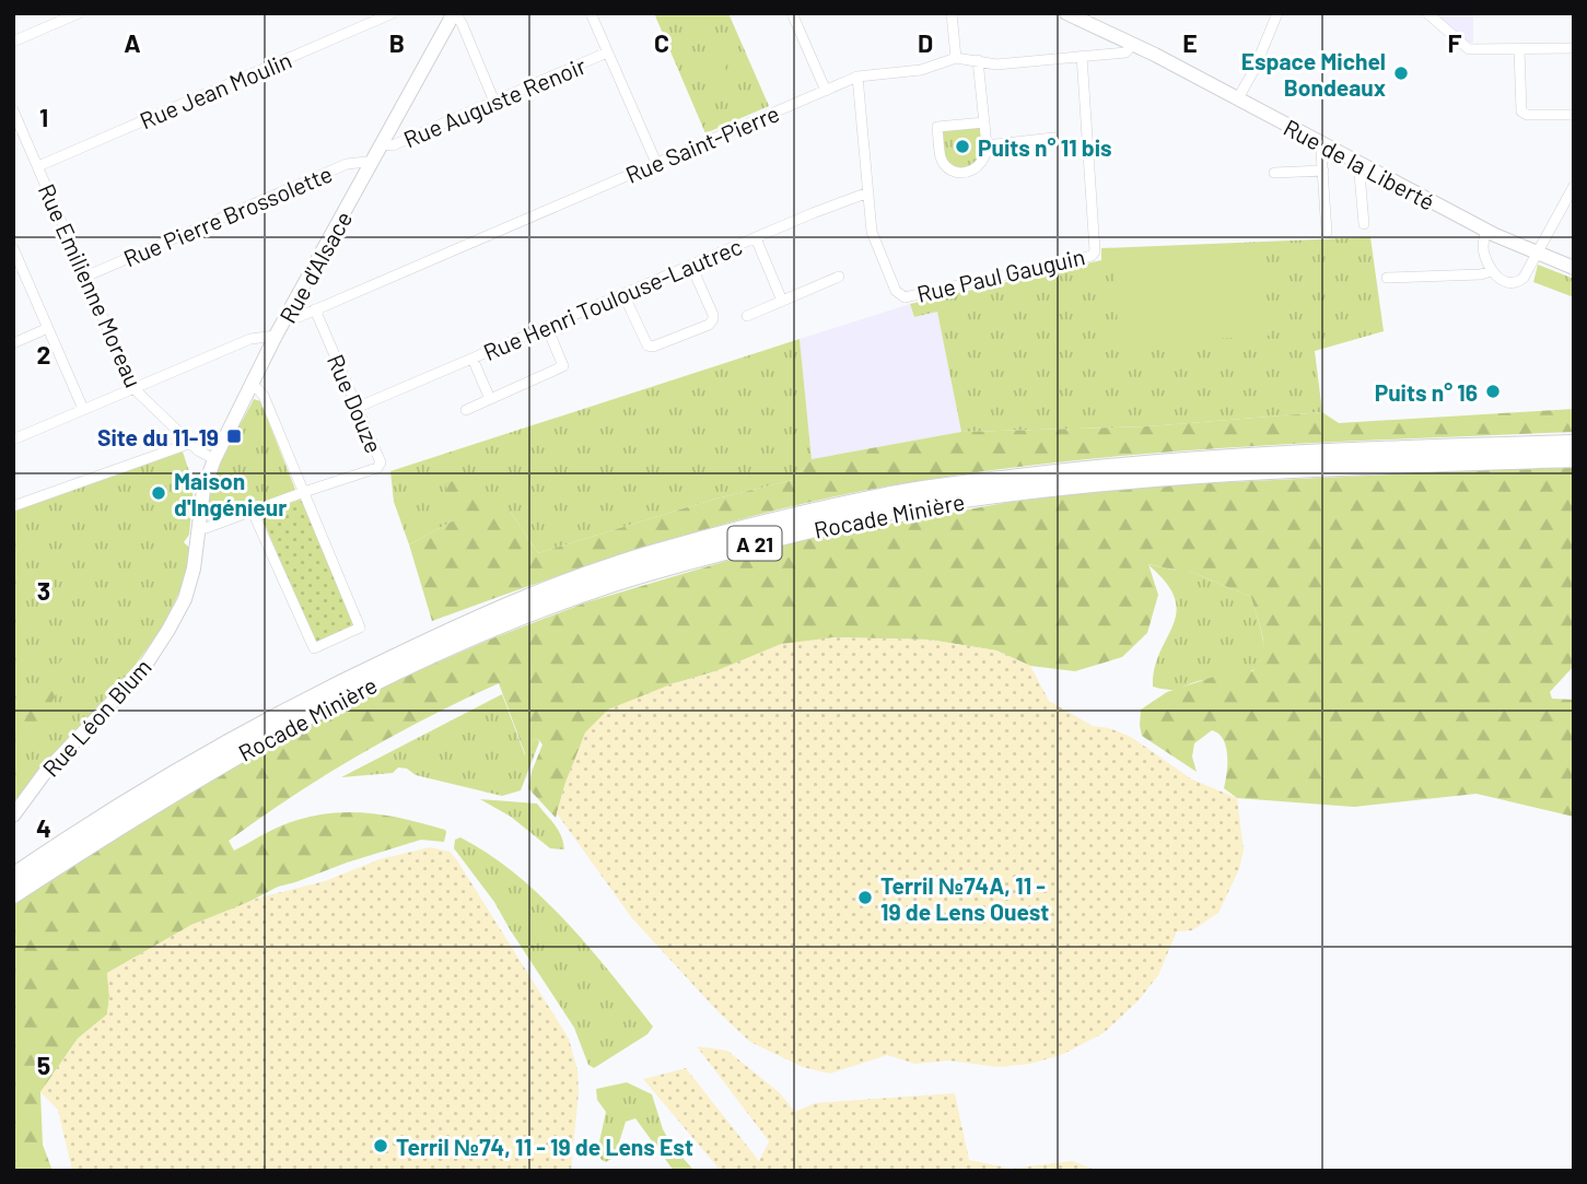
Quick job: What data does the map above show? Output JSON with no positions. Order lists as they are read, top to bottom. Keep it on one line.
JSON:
{"streets":{"highway":["Rocade Minière","A 21"],"street":["Rue Jean Moulin","Rue Auguste Renoir","Rue Saint-Pierre","Rue de la Liberté","Rue Pierre Brossolette","Rue d'Alsace","Rue Paul Gauguin","Rue Emilienne Moreau","Rue Henri Toulouse-Lautrec","Rue Douze","Rue Léon Blum"]},"crossings":[["Rue Jean Moulin","Rue Emilienne Moreau"],["Rue Auguste Renoir","Rue d'Alsace"],["Rue Saint-Pierre","Rue de la Liberté"],["Rue Saint-Pierre","Rue d'Alsace"],["Rue Saint-Pierre","Rue Paul Gauguin"],["Rue Saint-Pierre","Rue Douze"],["Rue Pierre Brossolette","Rue d'Alsace"],["Rue Pierre Brossolette","Rue Emilienne Moreau"],["Rue d'Alsace","Rue Emilienne Moreau"],["Rue d'Alsace","Rue Léon Blum"],["Rue Paul Gauguin","Rue Henri Toulouse-Lautrec"],["Rue Henri Toulouse-Lautrec","Rue Douze"]],"places":{"other":["Espace Michel Bondeaux","Puits n° 11 bis","Puits n° 16","Maison d'Ingénieur","Terril №74A, 11 - 19 de Lens Ouest","Terril №74, 11 - 19 de Lens Est"],"transit":["Site du 11-19"]},"grid":{"columns":["A","B","C","D","E","F"],"rows":["1","2","3","4","5"]}}
